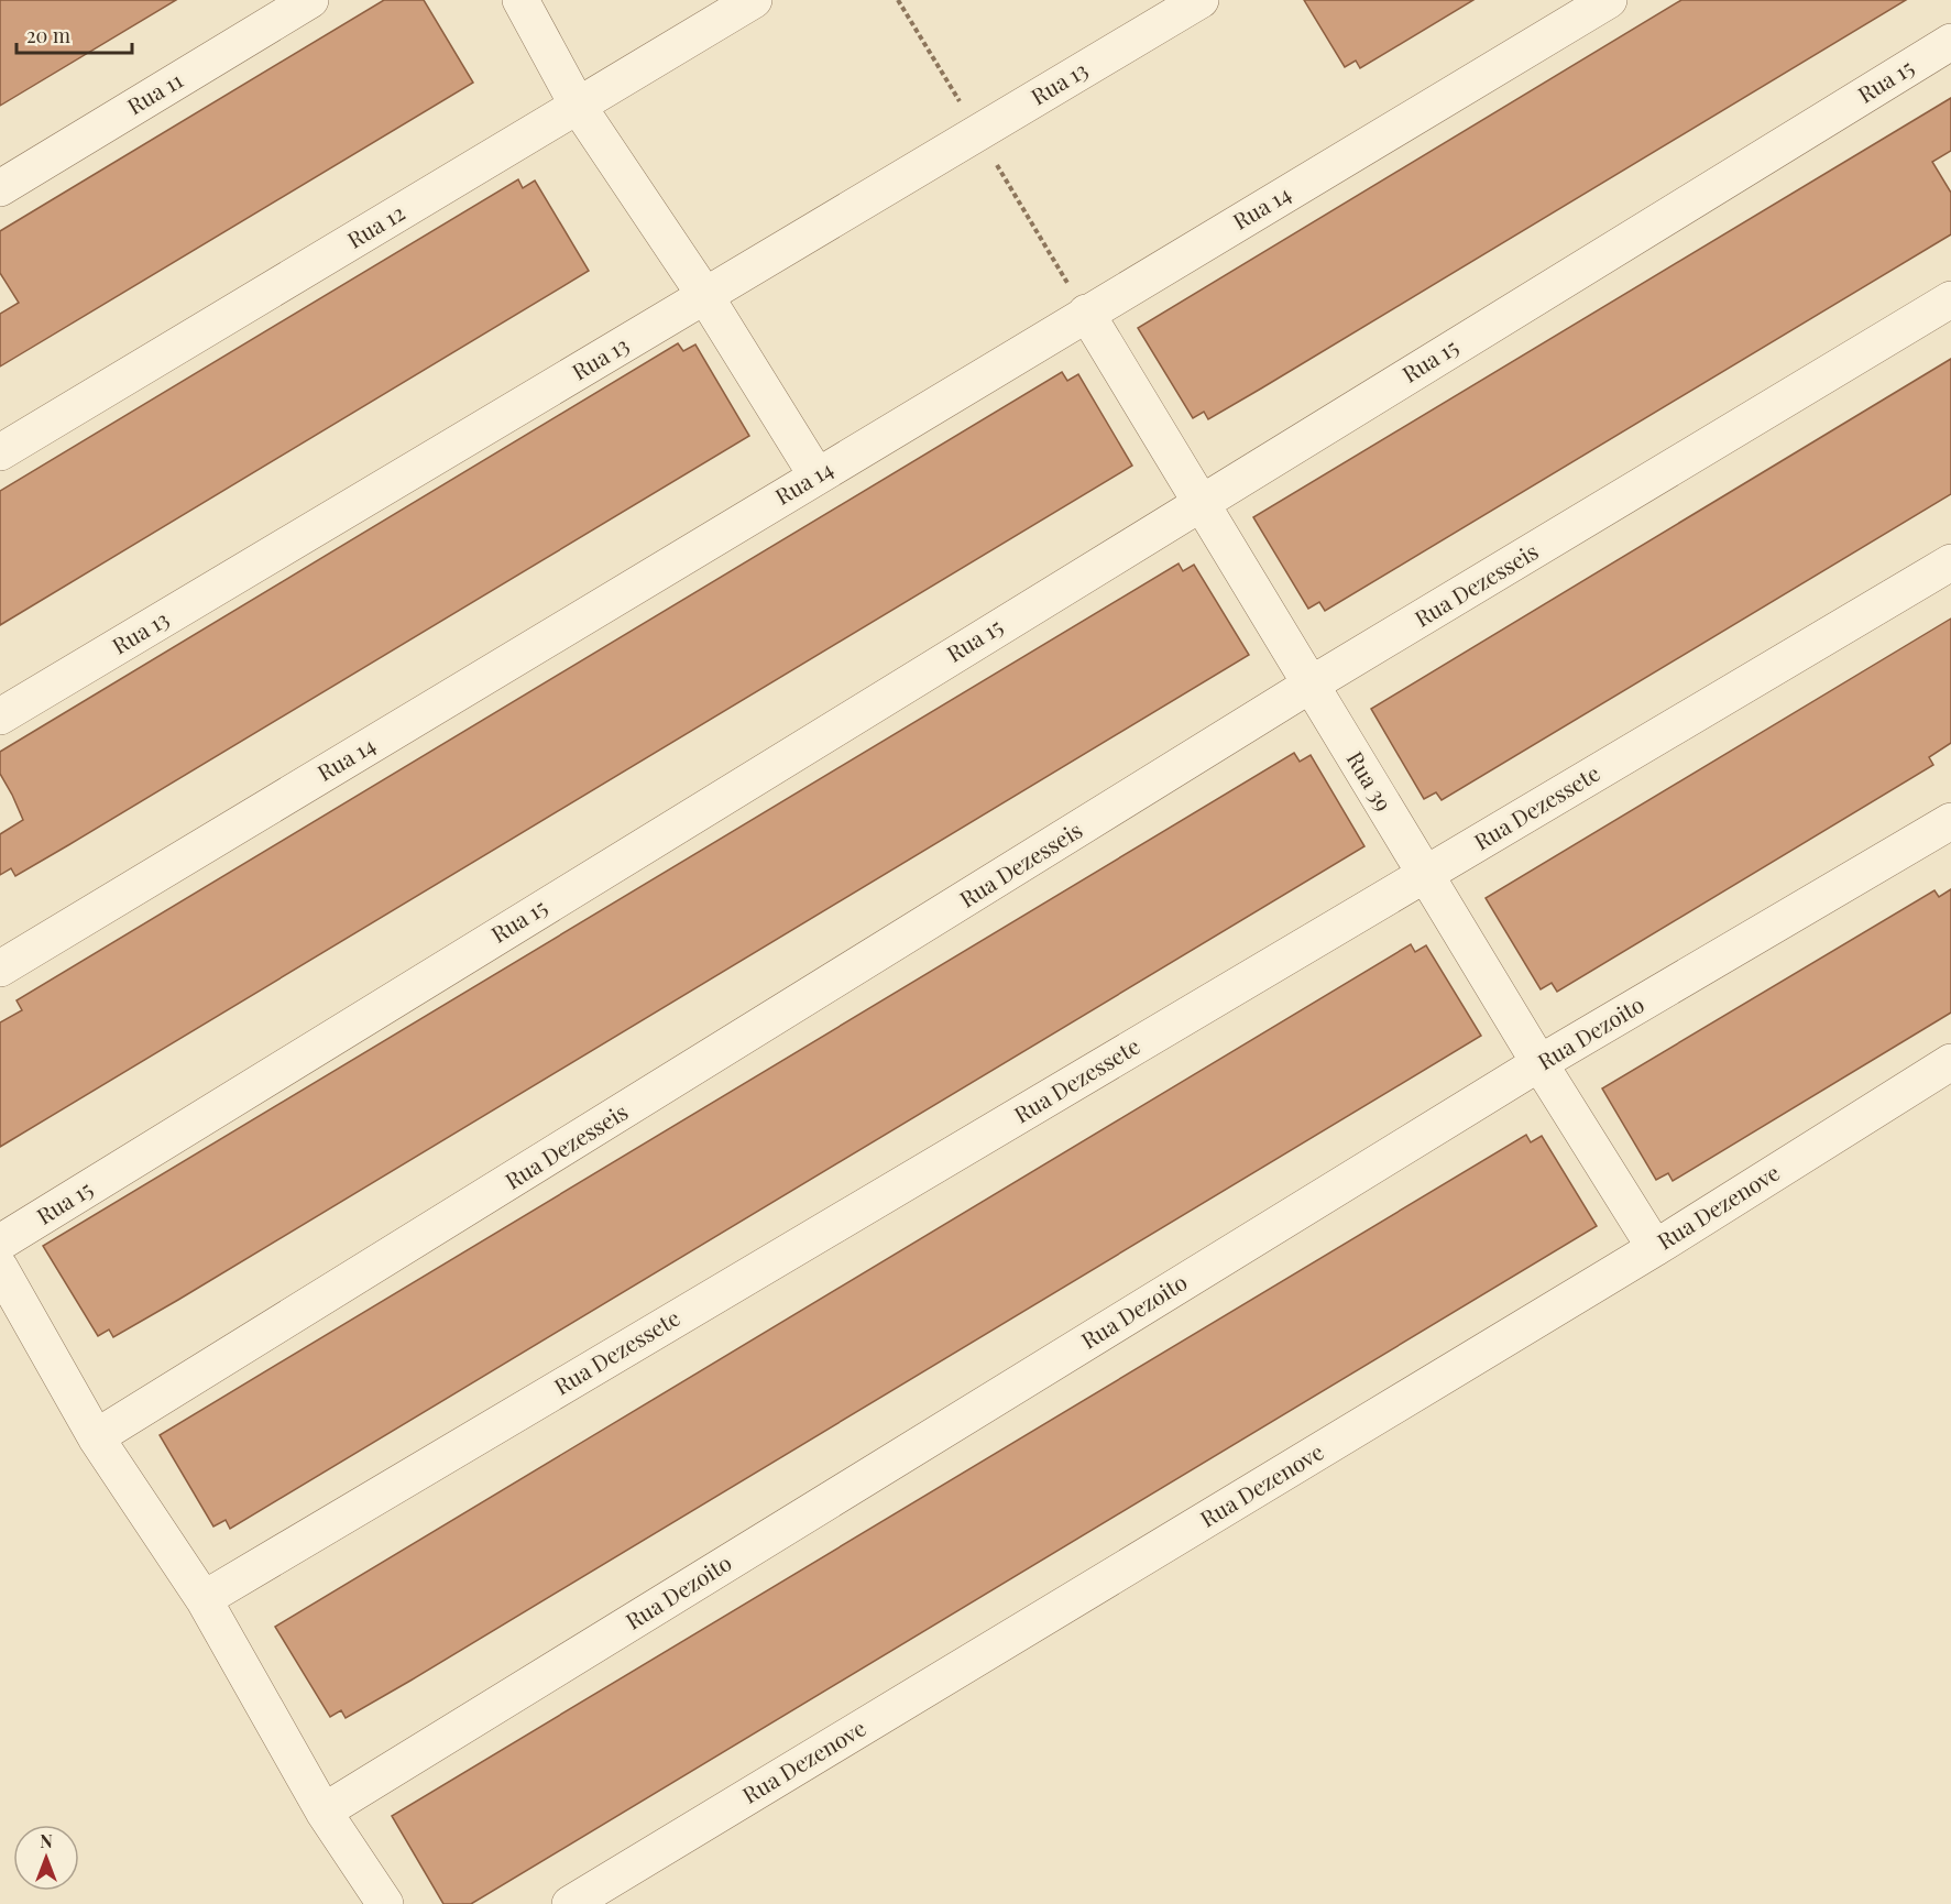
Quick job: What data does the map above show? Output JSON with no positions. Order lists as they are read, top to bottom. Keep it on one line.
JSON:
{"streets":{"street":["Rua 15","Rua 13","Rua 11","Rua 14","Rua 12","Rua Dezesseis","Rua 39","Rua Dezessete","Rua Dezoito","Rua Dezenove"]},"crossings":[["Rua 15","Rua 39"],["Rua 14","Rua 39"],["Rua Dezesseis","Rua 39"],["Rua 39","Rua Dezessete"],["Rua 39","Rua Dezoito"],["Rua 39","Rua Dezenove"]],"scale_bar":"20 m","north":"top"}
